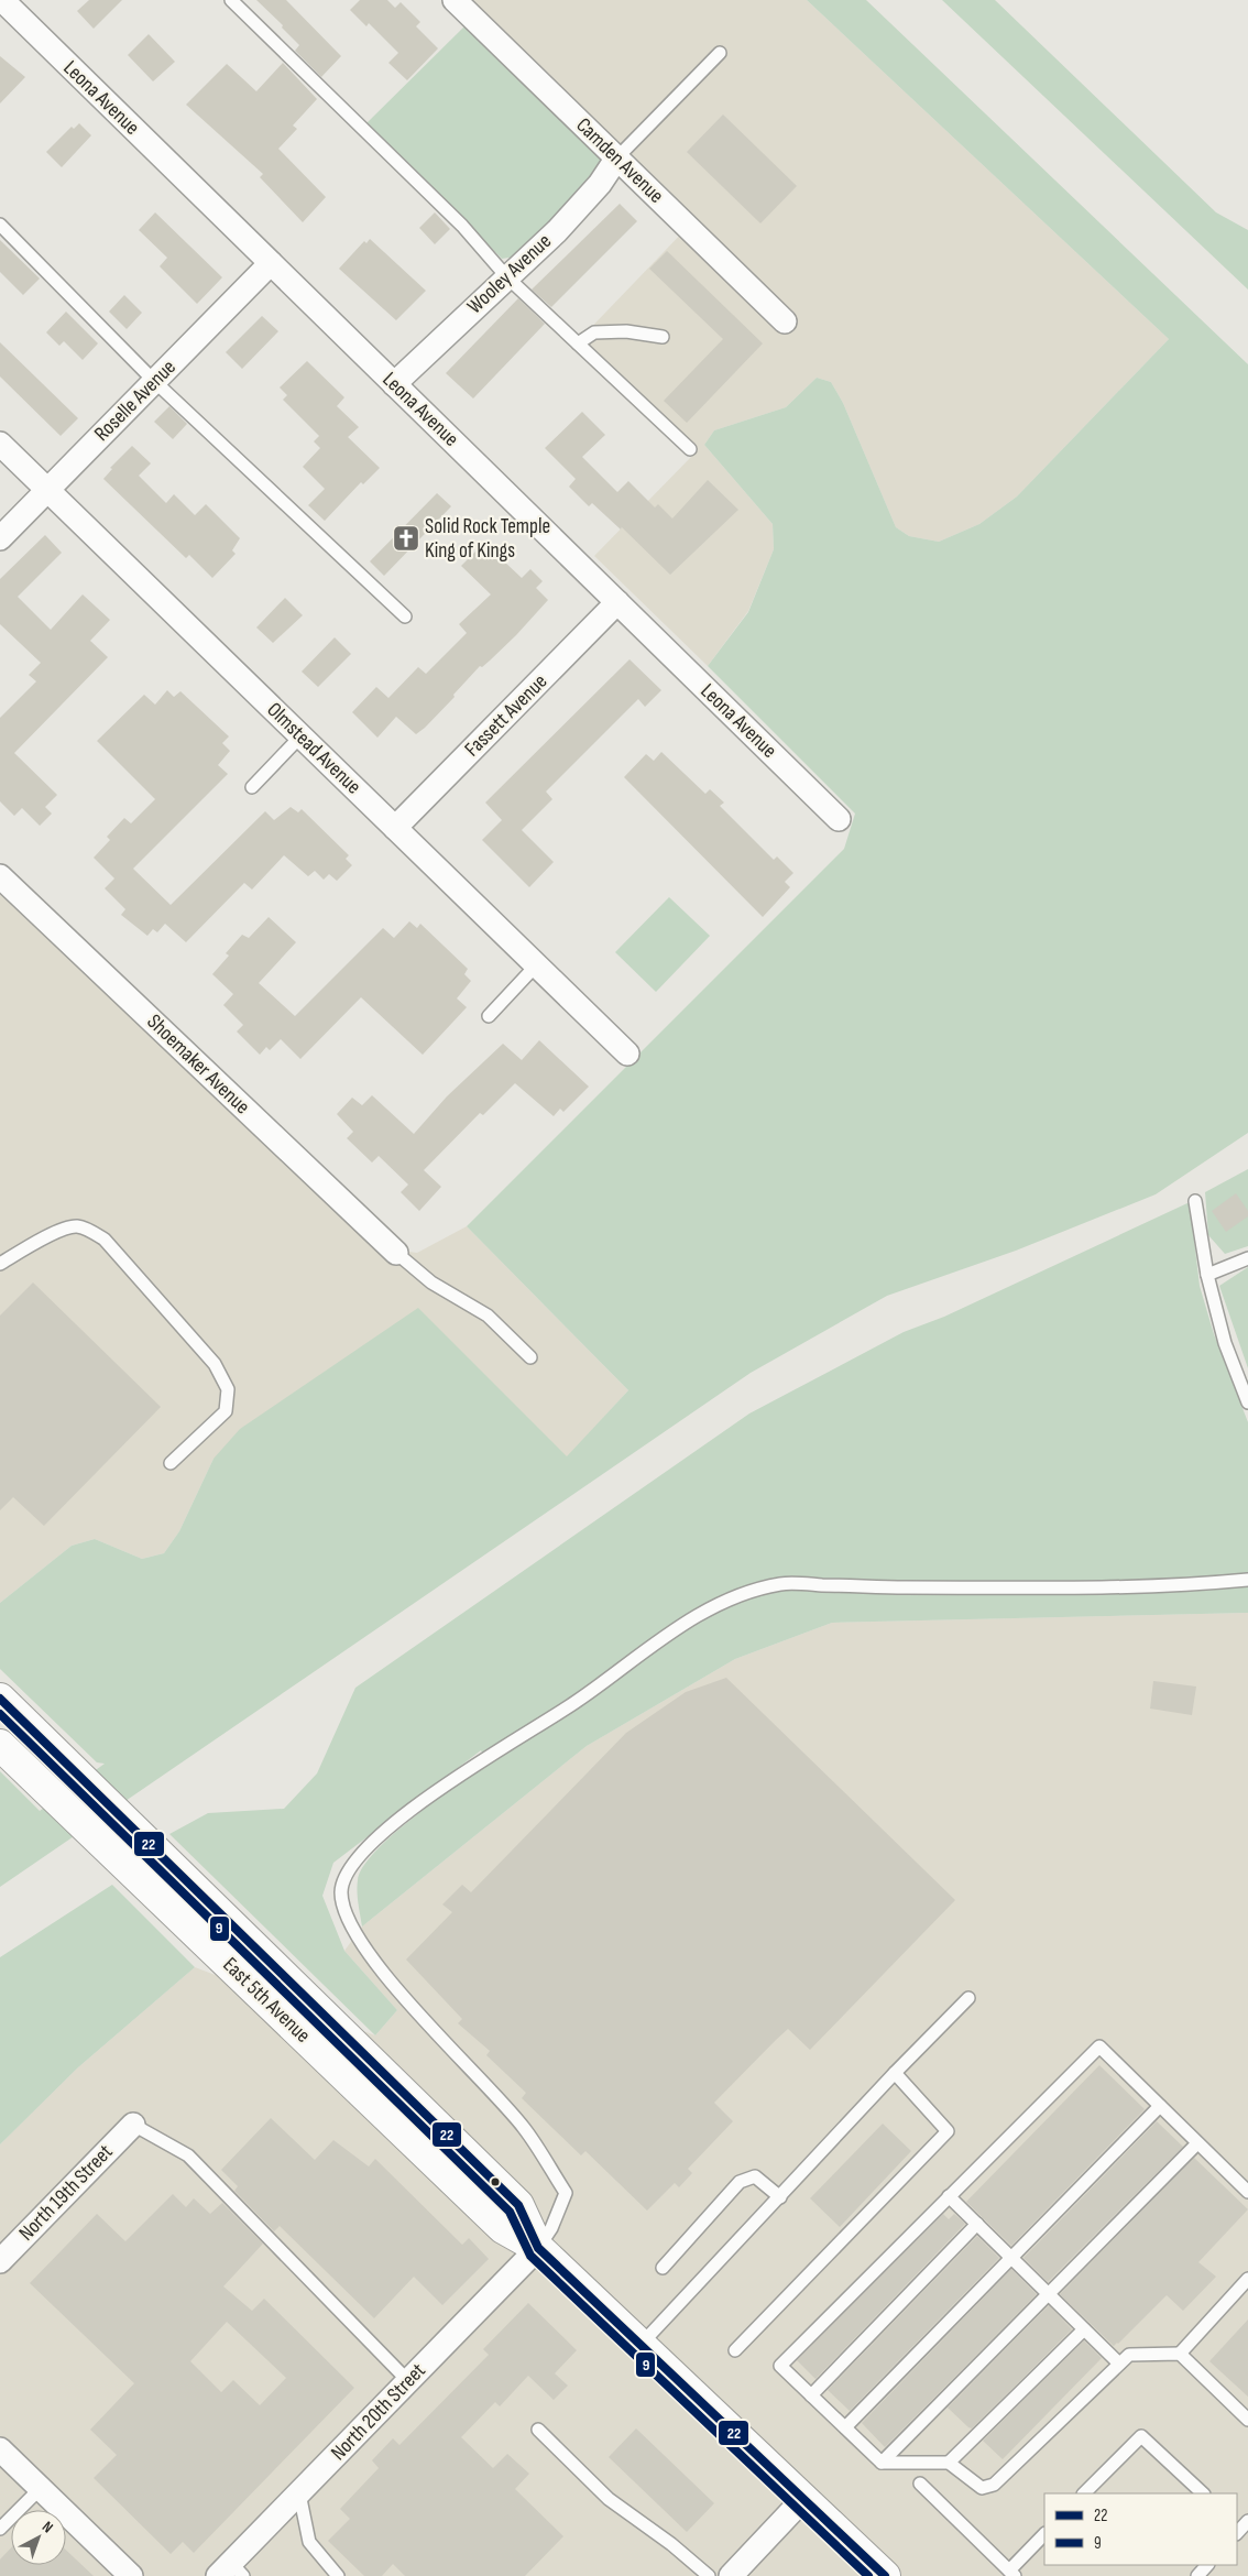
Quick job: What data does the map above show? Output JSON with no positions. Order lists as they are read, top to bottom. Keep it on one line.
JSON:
{"streets":{"main road":["East 5th Avenue"],"street":["Leona Avenue","Camden Avenue","Wooley Avenue","Roselle Avenue","Fassett Avenue","Olmstead Avenue","Shoemaker Avenue","North 19th Street","North 20th Street"]},"crossings":[["Leona Avenue","Wooley Avenue"],["Leona Avenue","Roselle Avenue"],["Leona Avenue","Fassett Avenue"],["Camden Avenue","Wooley Avenue"],["Roselle Avenue","Olmstead Avenue"],["Fassett Avenue","Olmstead Avenue"],["East 5th Avenue","North 20th Street"]],"places":{"church":["Solid Rock Temple King of Kings"]},"lines":["transit line 22","transit line 9"],"legend":["22","9"],"north":"top right"}
